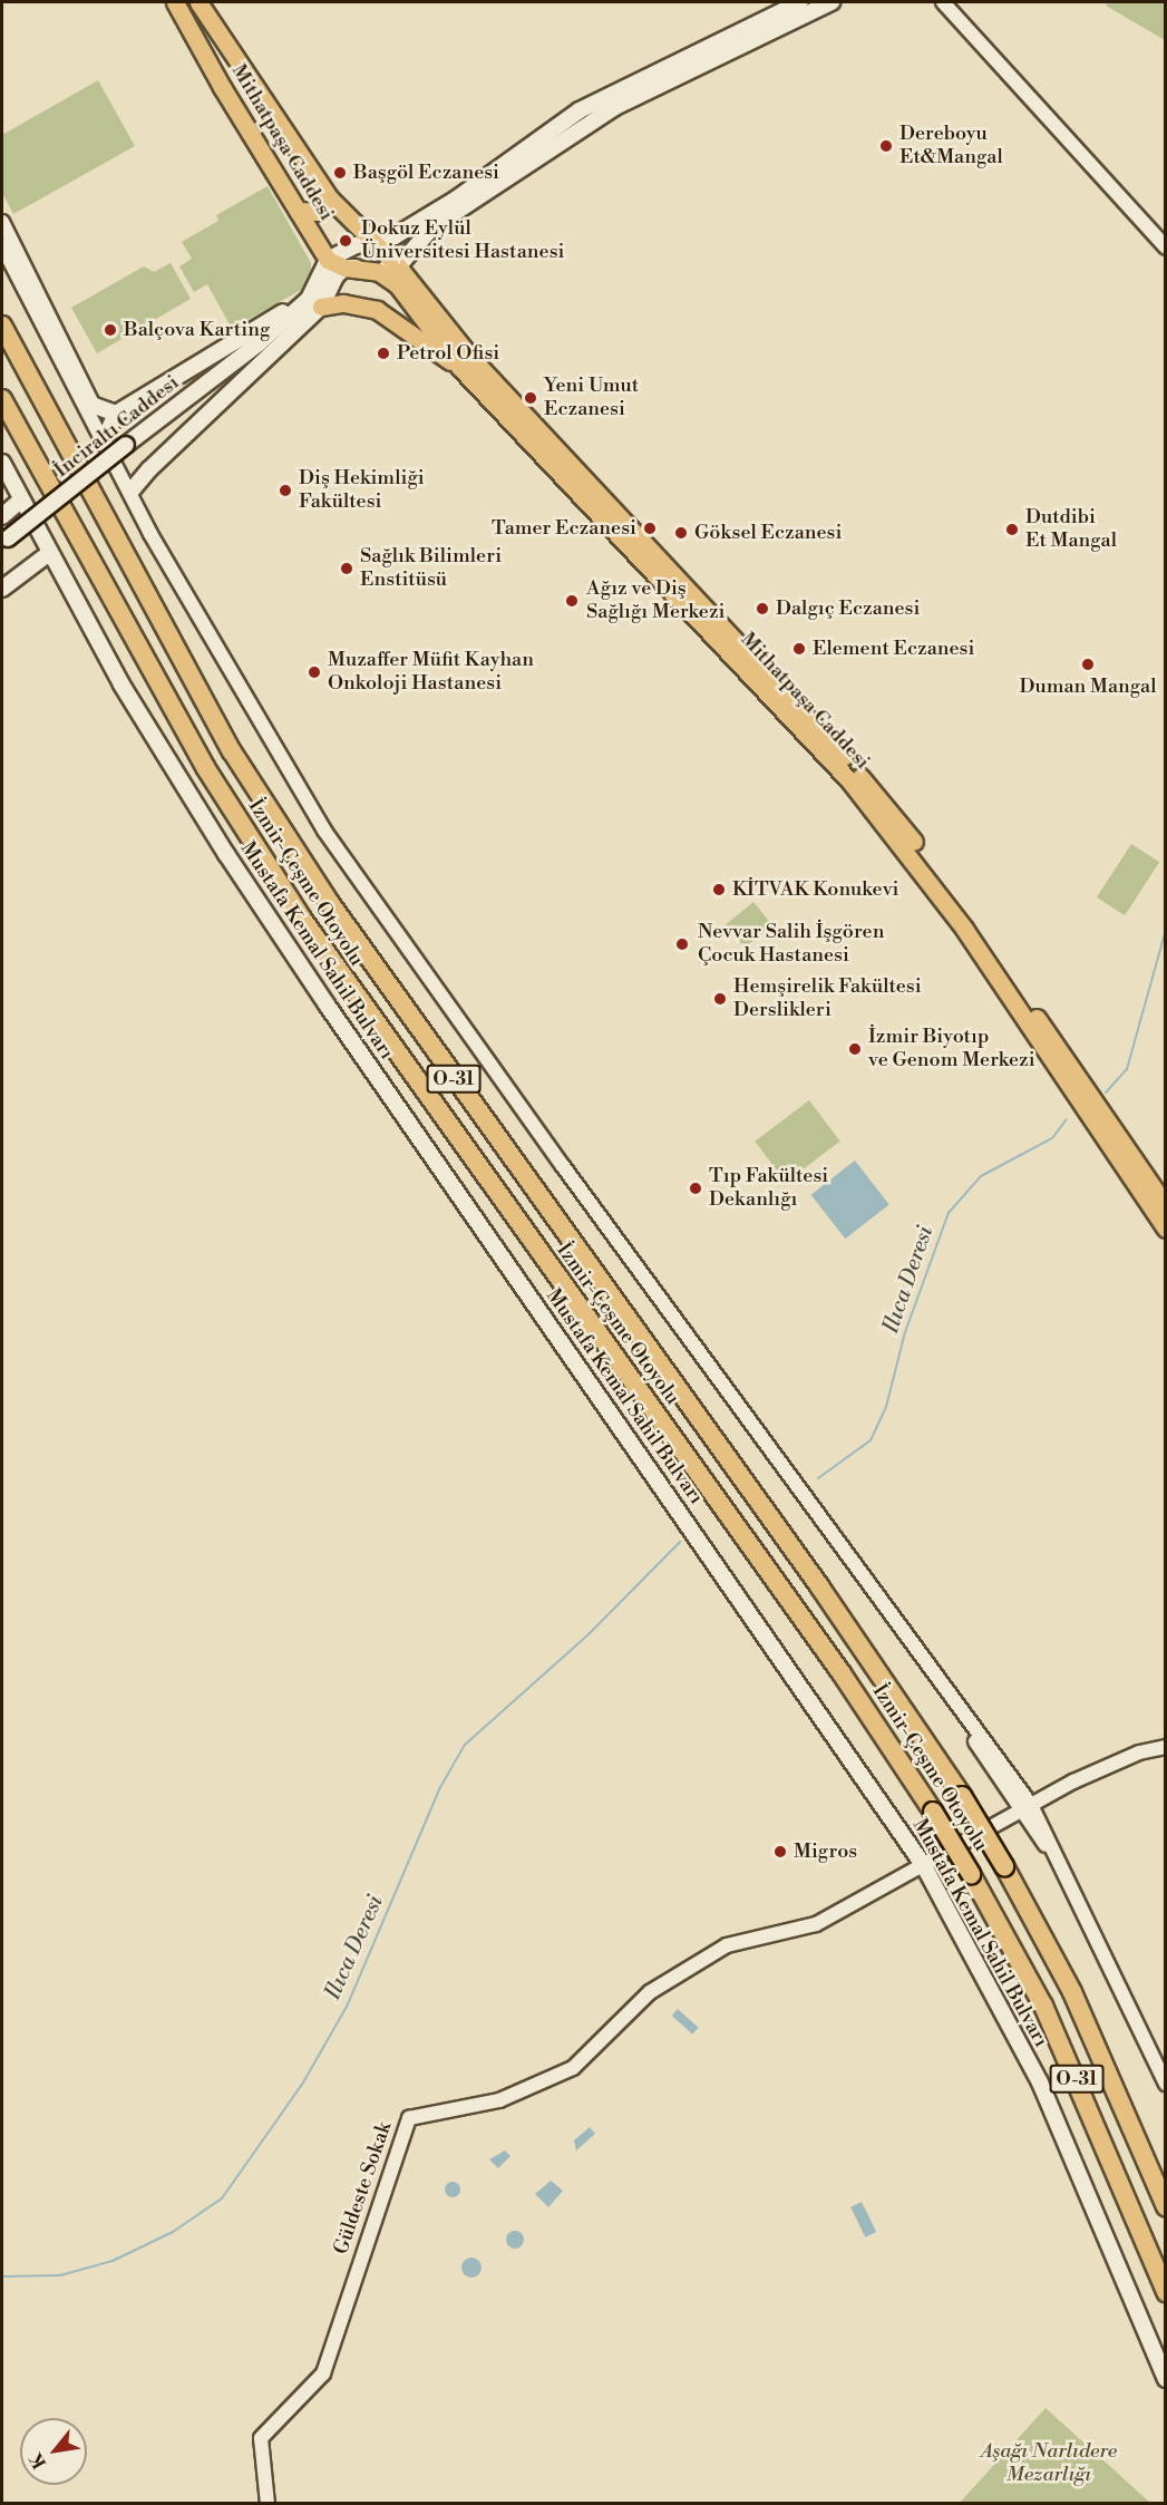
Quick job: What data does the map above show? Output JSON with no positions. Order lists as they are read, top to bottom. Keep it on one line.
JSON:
{"streets":{"highway":["İzmir-Çeşme Otoyolu","O-31"],"main road":["Mithatpaşa Caddesi","İnciraltı Caddesi","Mustafa Kemal Sahil Bulvarı"],"street":["Güldeste Sokak"]},"crossings":[["Mustafa Kemal Sahil Bulvarı","Güldeste Sokak"]],"water":["Ilıca Deresi"],"parks":["Aşağı Narlıdere Mezarlığı"],"places":["Dereboyu Et&Mangal","Başgöl Eczanesi","Dokuz Eylül Üniversitesi Hastanesi","Balçova Karting","Petrol Ofisi","Yeni Umut Eczanesi","Diş Hekimliği Fakültesi","Tamer Eczanesi","Dutdibi Et Mangal","Göksel Eczanesi","Sağlık Bilimleri Enstitüsü","Ağız ve Diş Sağlığı Merkezi","Dalgıç Eczanesi","Element Eczanesi","Duman Mangal","Muzaffer Müfit Kayhan Onkoloji Hastanesi","KİTVAK Konukevi","Nevvar Salih İşgören Çocuk Hastanesi","Hemşirelik Fakültesi Derslikleri","İzmir Biyotıp ve Genom Merkezi","Tıp Fakültesi Dekanlığı","Migros"],"north":"bottom left"}
